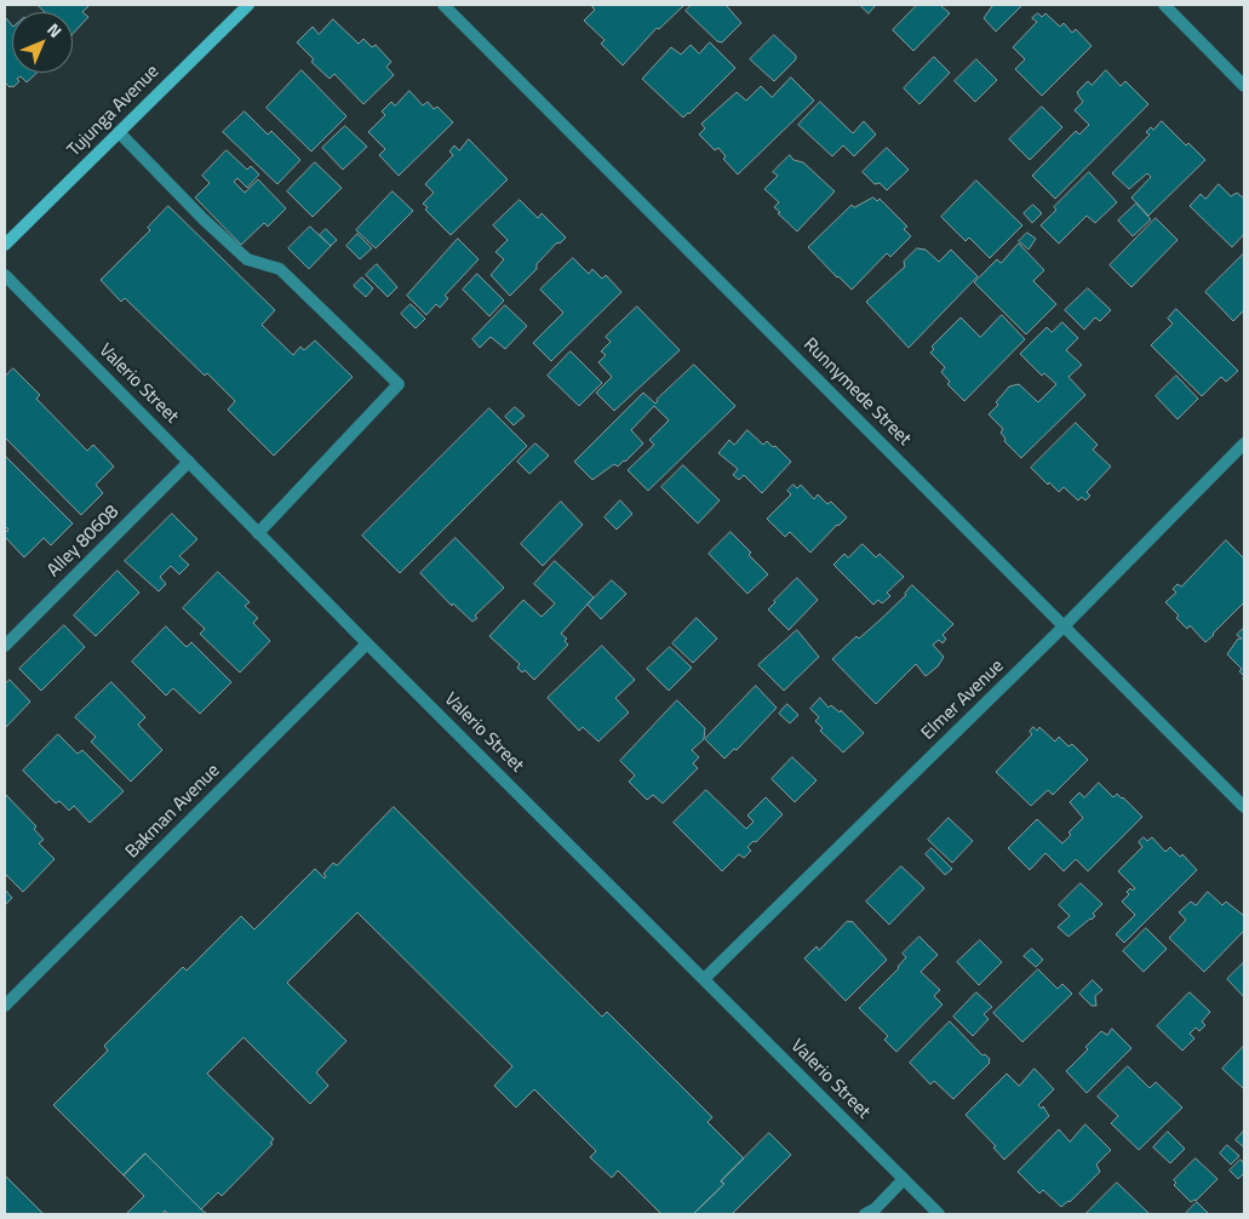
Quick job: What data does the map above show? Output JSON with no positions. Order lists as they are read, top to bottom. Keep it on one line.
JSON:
{"streets":{"street":["Tujunga Avenue","Valerio Street","Runnymede Street","Alley 80608","Elmer Avenue","Bakman Avenue"]},"crossings":[["Valerio Street","Alley 80608"],["Valerio Street","Elmer Avenue"],["Valerio Street","Bakman Avenue"],["Runnymede Street","Elmer Avenue"]],"north":"top right"}
